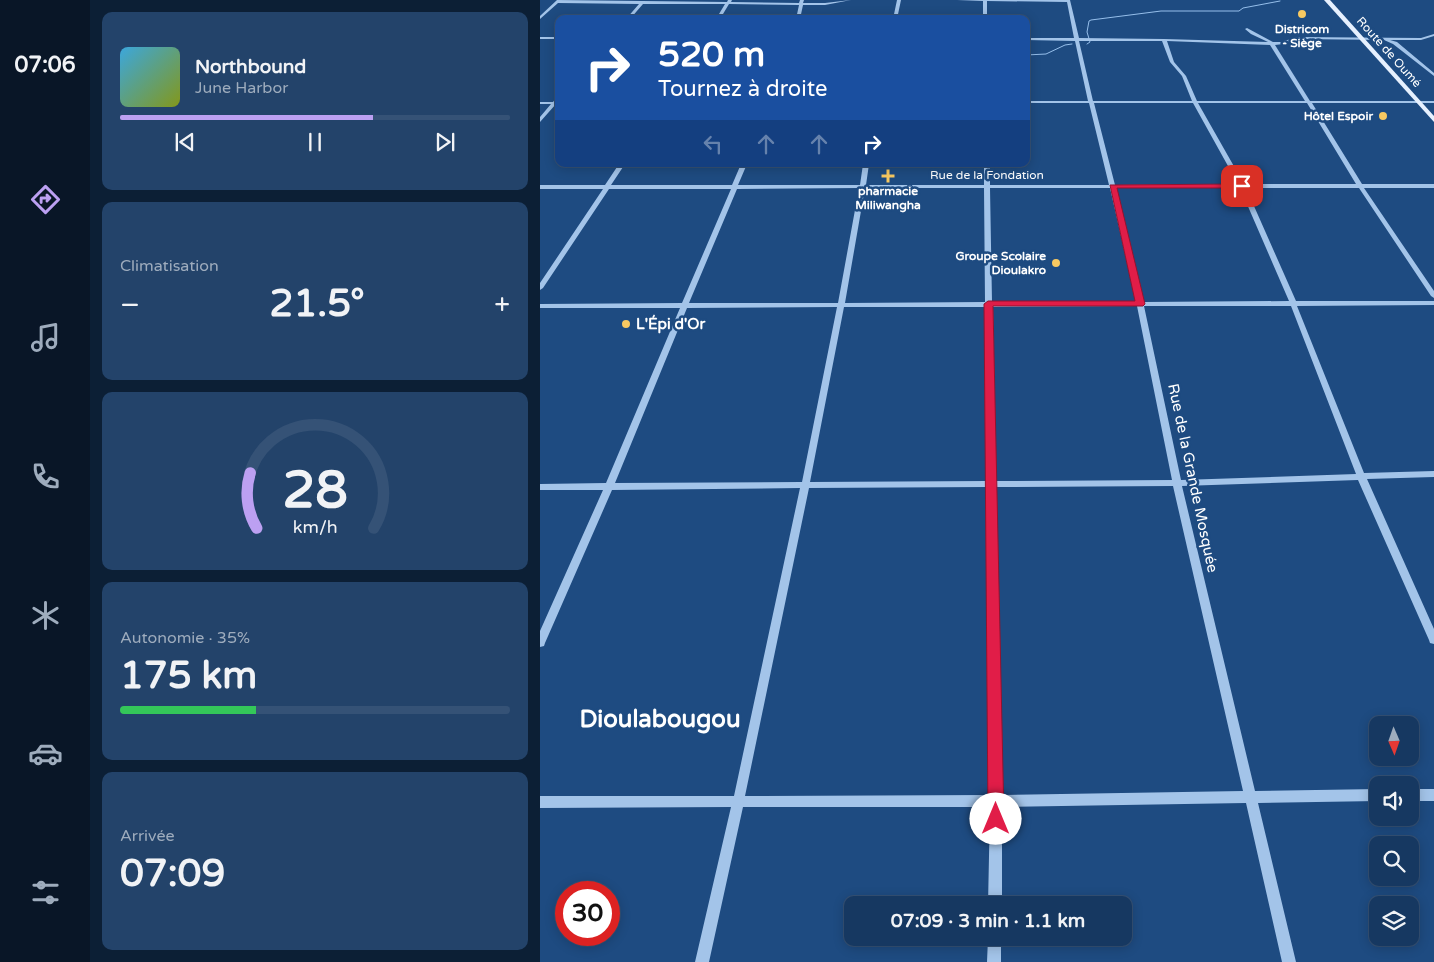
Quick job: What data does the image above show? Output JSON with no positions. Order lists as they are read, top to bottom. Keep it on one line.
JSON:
{"streets":{"main road":["Route de Oumé"],"street":["Rue de la Fondation","Rue de la Grande Mosquée"]},"crossings":[["Rue de la Fondation","Rue de la Grande Mosquée"]],"districts":["Dioulabougou"],"places":{"other":["Districom - Siège","Hôtel Espoir","Groupe Scolaire Dioulakro","L'Épi d'Or"],"health":["pharmacie Miliwangha"]},"north":"bottom","page":{"tabs":"07:06","turn":["520 m","Tournez à droite"],"song":["Northbound","June Harbor"],"tile":["Climatisation",["Autonomie · 35%","175 km"],["Arrivée","07:09"]],"heat":["−","21.5°","+"],"limit":"30","trip":"07:09 · 3 min · 1.1 km","gauge":["28","km/h"]}}
